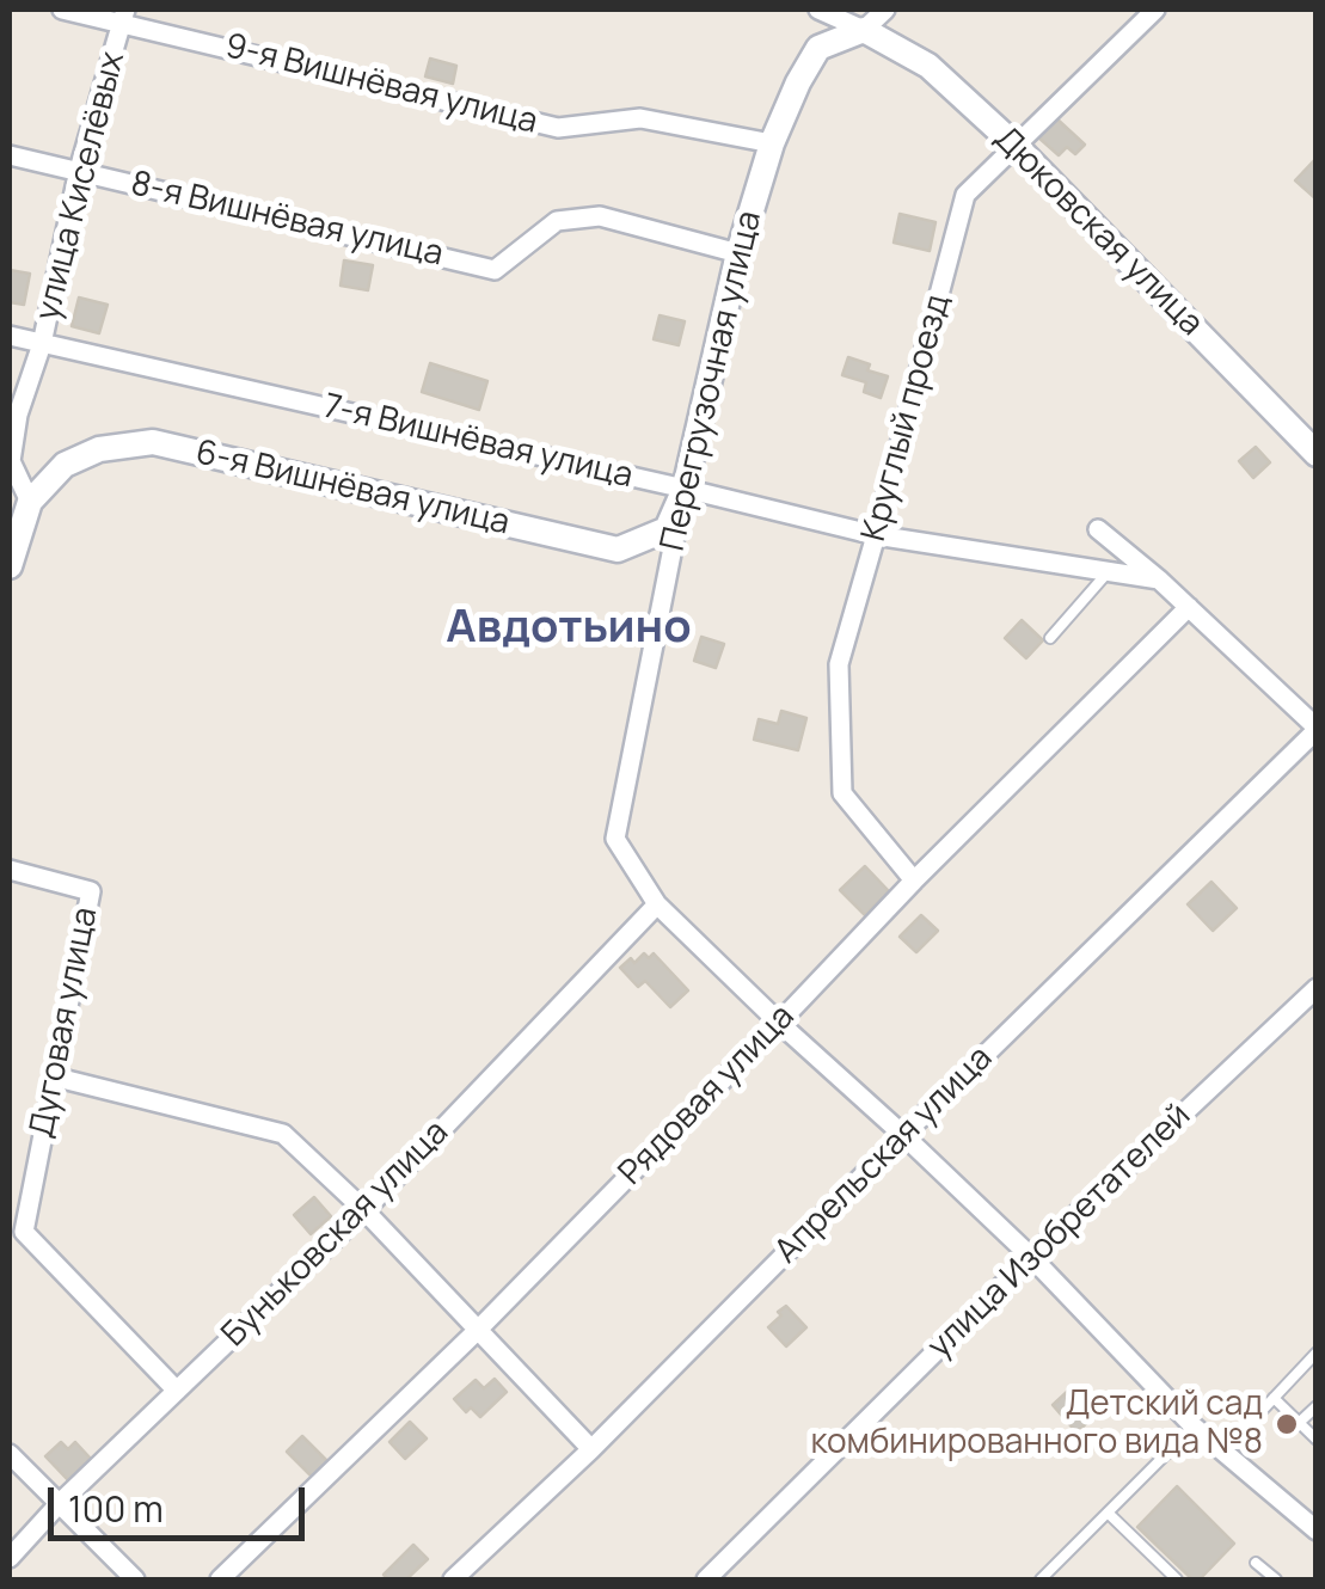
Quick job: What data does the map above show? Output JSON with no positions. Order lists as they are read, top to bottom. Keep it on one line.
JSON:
{"streets":{"street":["9-я Вишнёвая улица","улица Киселёвых","8-я Вишнёвая улица","Дюковская улица","Перегрузочная улица","Круглый проезд","7-я Вишнёвая улица","6-я Вишнёвая улица","Дуговая улица","Рядовая улица","Апрельская улица","улица Изобретателей","Буньковская улица"]},"crossings":[["9-я Вишнёвая улица","улица Киселёвых"],["9-я Вишнёвая улица","Перегрузочная улица"],["улица Киселёвых","8-я Вишнёвая улица"],["улица Киселёвых","7-я Вишнёвая улица"],["улица Киселёвых","6-я Вишнёвая улица"],["8-я Вишнёвая улица","Перегрузочная улица"],["Дюковская улица","Перегрузочная улица"],["Дюковская улица","Круглый проезд"],["Перегрузочная улица","7-я Вишнёвая улица"],["Перегрузочная улица","6-я Вишнёвая улица"],["Перегрузочная улица","Рядовая улица"],["Перегрузочная улица","Апрельская улица"],["Перегрузочная улица","улица Изобретателей"],["Перегрузочная улица","Буньковская улица"],["Круглый проезд","7-я Вишнёвая улица"],["Круглый проезд","Рядовая улица"],["7-я Вишнёвая улица","6-я Вишнёвая улица"],["Дуговая улица","Буньковская улица"]],"districts":["Авдотьино"],"places":["Детский сад комбинированного вида №8"],"scale_bar":"100 m"}
